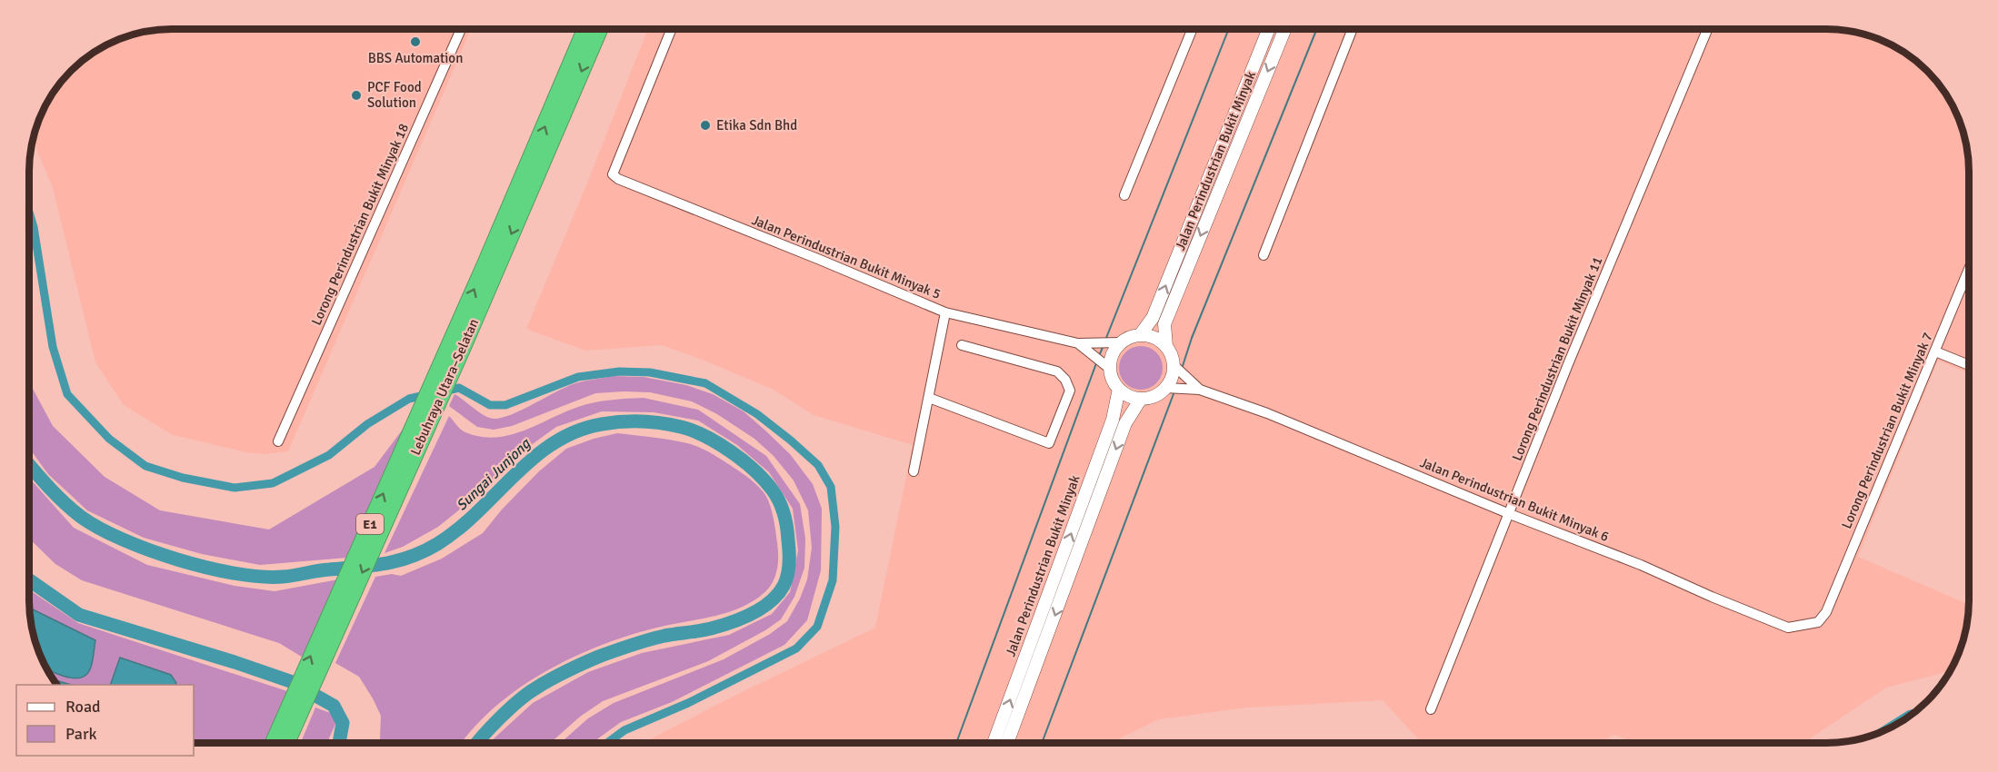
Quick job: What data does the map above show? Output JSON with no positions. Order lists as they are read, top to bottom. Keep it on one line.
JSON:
{"streets":{"highway":["Lebuhraya Utara–Selatan","E1"],"main road":["Jalan Perindustrian Bukit Minyak"],"street":["Lorong Perindustrian Bukit Minyak 18","Jalan Perindustrian Bukit Minyak 5","Lorong Perindustrian Bukit Minyak 11","Lorong Perindustrian Bukit Minyak 7","Jalan Perindustrian Bukit Minyak 6"]},"crossings":[["Lorong Perindustrian Bukit Minyak 11","Jalan Perindustrian Bukit Minyak 6"],["Lorong Perindustrian Bukit Minyak 7","Jalan Perindustrian Bukit Minyak 6"]],"water":["Sungai Junjong"],"places":["BBS Automation","PCF Food Solution","Etika Sdn Bhd"],"legend":["Road","Park"]}
